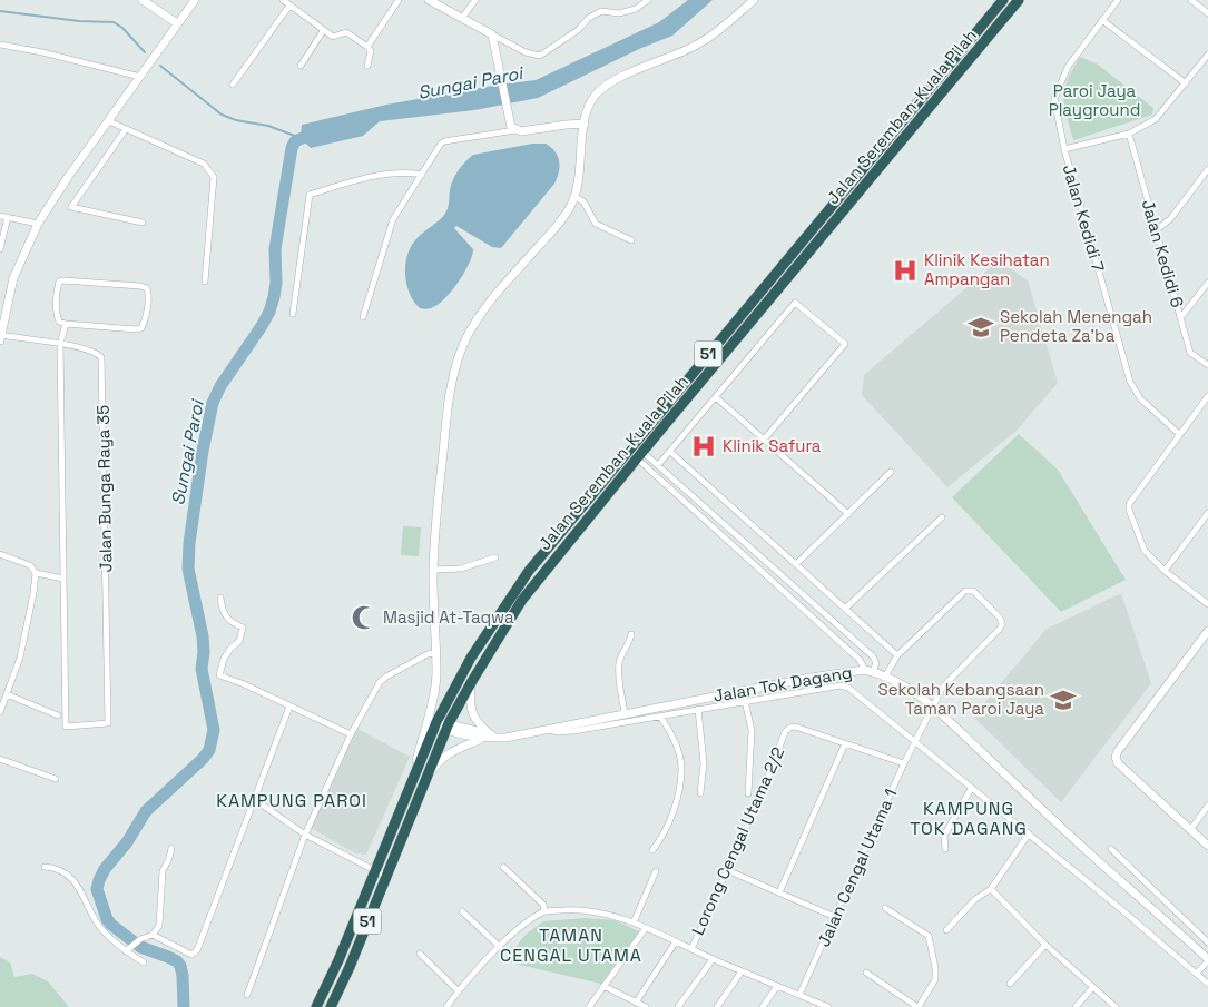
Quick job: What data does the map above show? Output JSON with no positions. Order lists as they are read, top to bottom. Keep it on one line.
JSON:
{"streets":{"highway":["Jalan Seremban-Kuala Pilah","51"],"street":["Jalan Kedidi 7","Jalan Kedidi 6","Jalan Bunga Raya 35","Jalan Tok Dagang","Lorong Cengal Utama 2/2","Jalan Cengal Utama 1"]},"crossings":[["Jalan Seremban-Kuala Pilah","Jalan Tok Dagang"],["Jalan Tok Dagang","Jalan Cengal Utama 1"]],"districts":["KAMPUNG PAROI","KAMPUNG TOK DAGANG","TAMAN CENGAL UTAMA"],"water":["Sungai Paroi"],"parks":["Paroi Jaya Playground"],"places":{"hospital":["Klinik Kesihatan Ampangan","Klinik Safura"],"school or university":["Sekolah Menengah Pendeta Za'ba","Sekolah Kebangsaan Taman Paroi Jaya"],"mosque":["Masjid At-Taqwa"]}}
